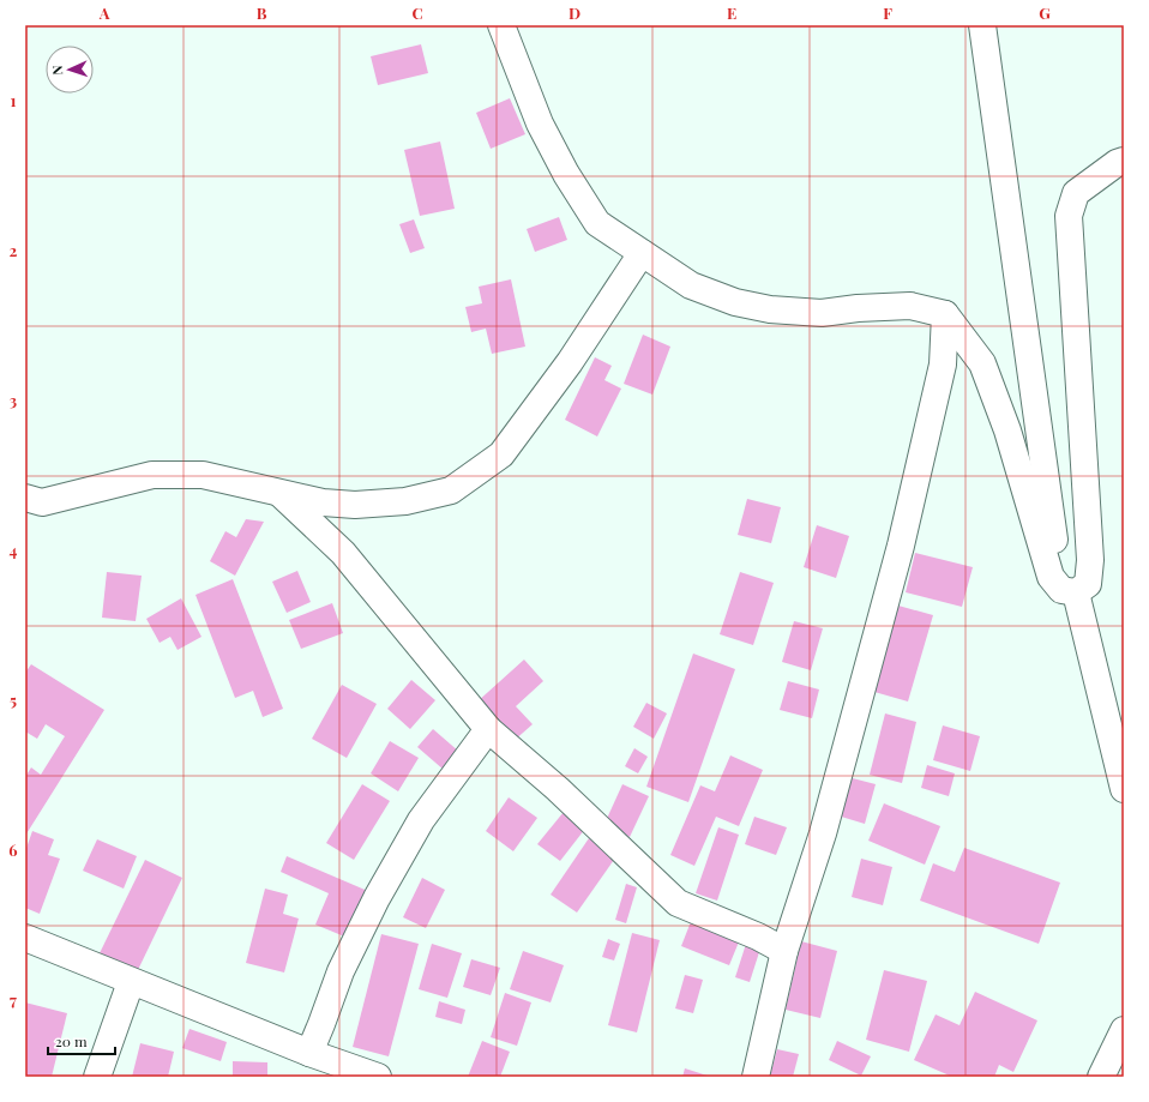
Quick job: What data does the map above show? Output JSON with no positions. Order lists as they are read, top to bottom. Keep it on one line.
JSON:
{"scale_bar":"20 m","north":"left","grid":{"columns":["A","B","C","D","E","F","G"],"rows":["1","2","3","4","5","6","7"]}}
